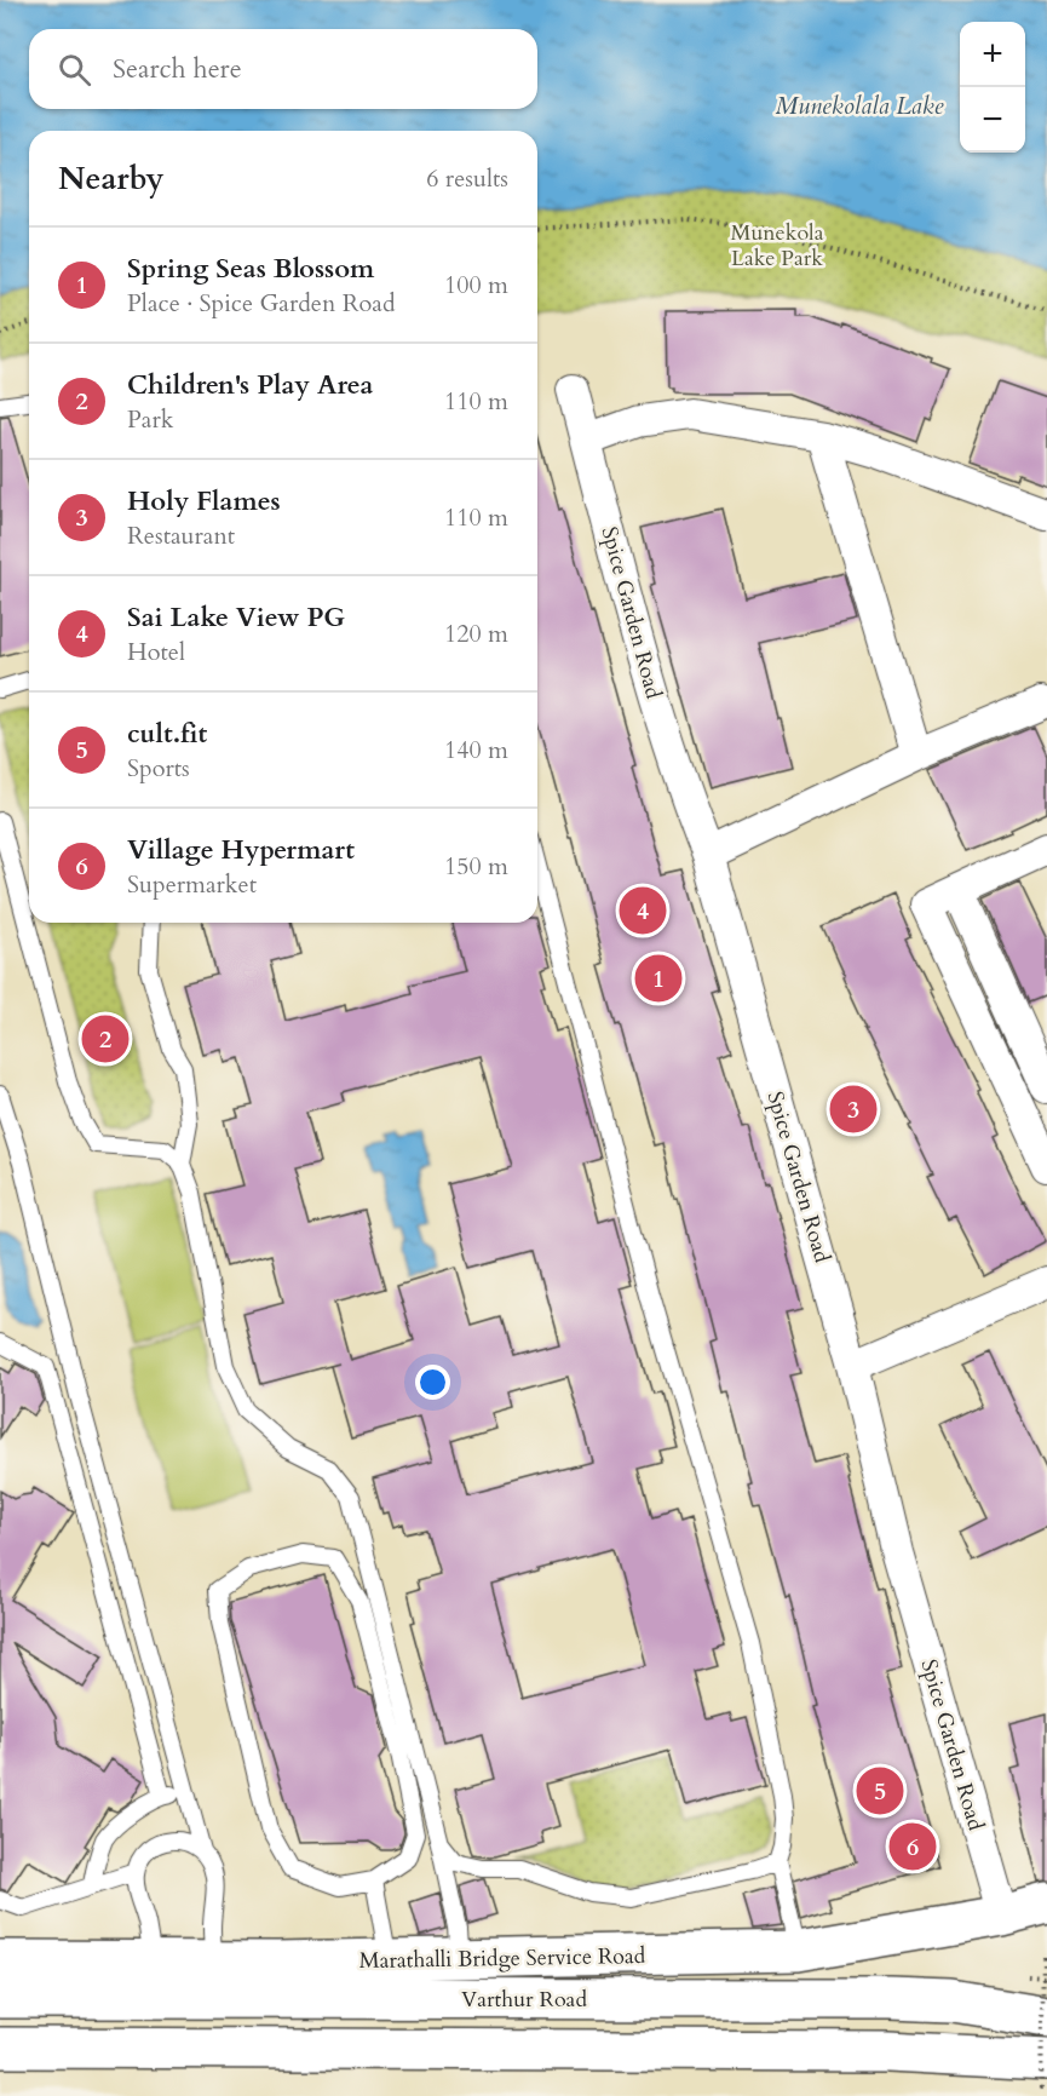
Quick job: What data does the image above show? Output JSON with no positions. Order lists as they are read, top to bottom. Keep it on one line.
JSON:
{"streets":{"main road":["Marathalli Bridge Service Road","Varthur Road"],"street":["Spice Garden Road"]},"crossings":[["Spice Garden Road","Marathalli Bridge Service Road"]],"water":["Munekolala Lake"],"parks":["Munekola Lake Park"],"page":{"map_buttons":["+","−"],"search":"Search here","heading":["Nearby","6 results"],"list":[{"mark":"1","name":"Spring Seas Blossom","note":"Place · Spice Garden Road","value":"100 m"},{"mark":"2","name":"Children's Play Area","note":"Park","value":"110 m"},{"mark":"3","name":"Holy Flames","note":"Restaurant","value":"110 m"},{"mark":"4","name":"Sai Lake View PG","note":"Hotel","value":"120 m"},{"mark":"5","name":"cult.fit","note":"Sports","value":"140 m"},{"mark":"6","name":"Village Hypermart","note":"Supermarket","value":"150 m"}],"pins":["4","1","2","3","5","6"]}}
